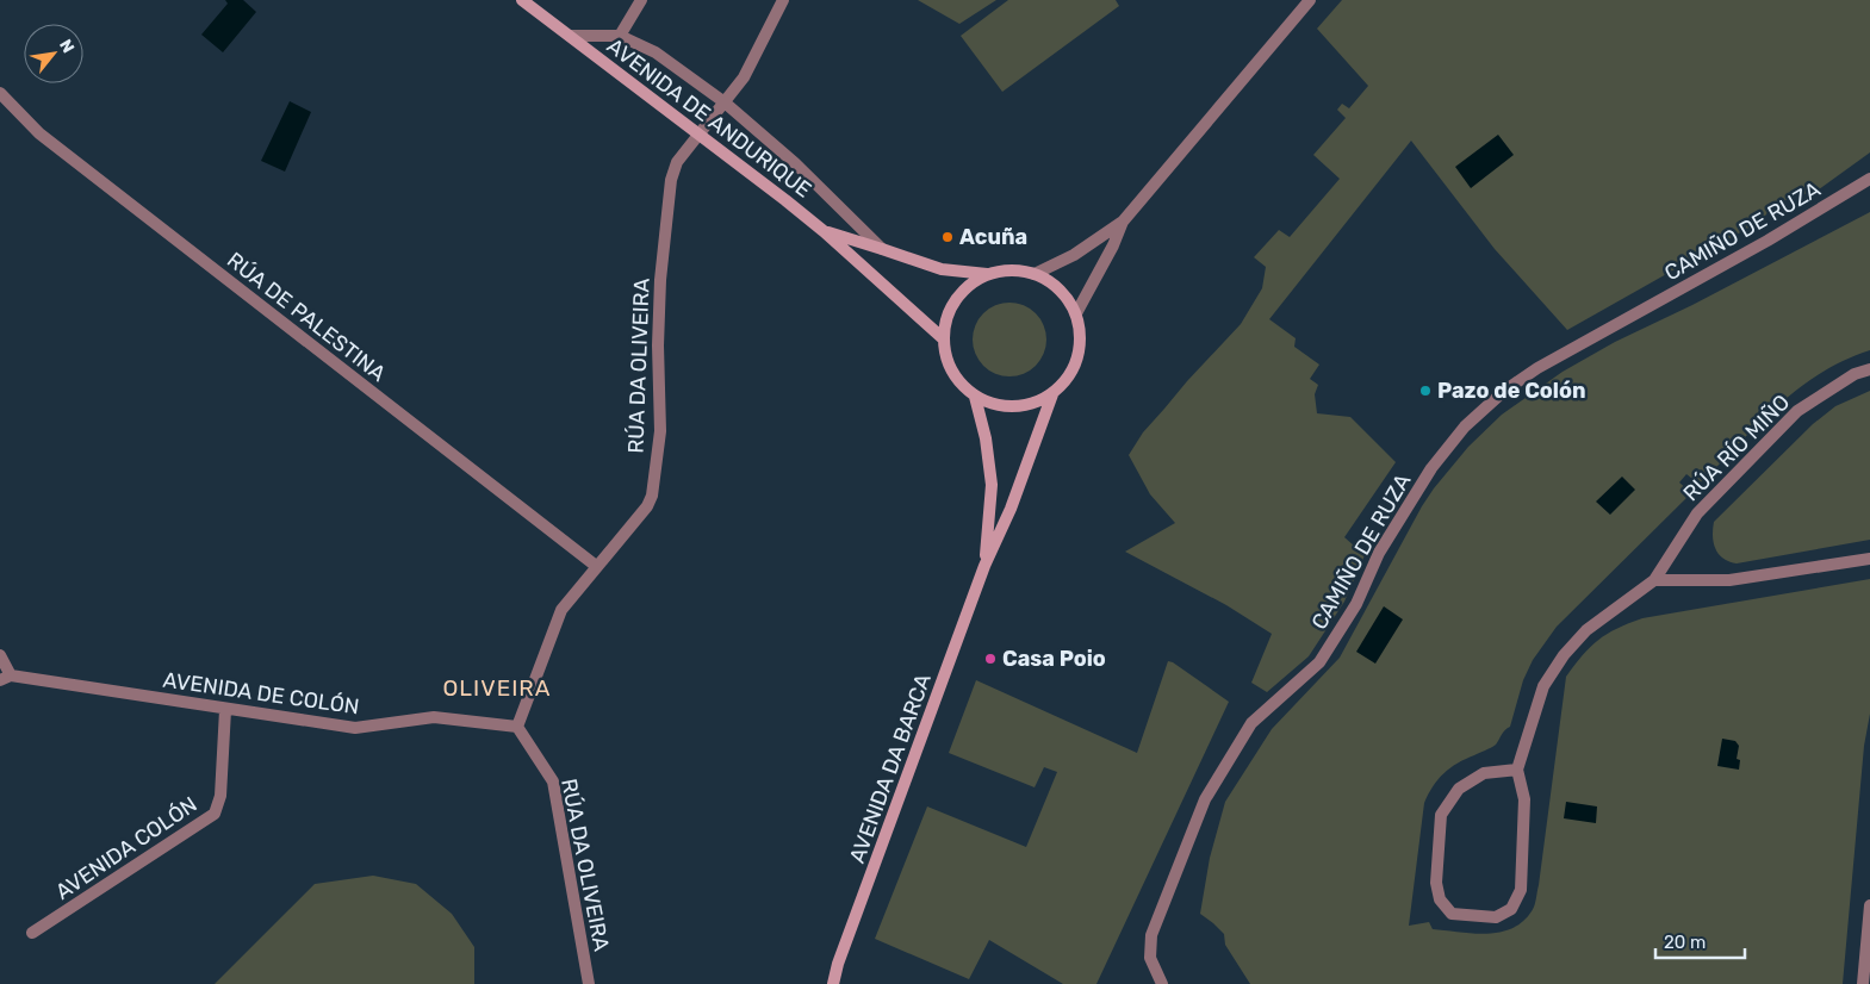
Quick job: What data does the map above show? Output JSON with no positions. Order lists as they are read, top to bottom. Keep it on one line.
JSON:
{"streets":{"main road":["AVENIDA DE ANDURIQUE","AVENIDA DA BARCA"],"street":["CAMIÑO DE RUZA","RÚA DE PALESTINA","RÚA DA OLIVEIRA","RÚA RÍO MIÑO","AVENIDA DE COLÓN","AVENIDA COLÓN"]},"crossings":[["AVENIDA DE ANDURIQUE","RÚA DA OLIVEIRA"],["RÚA DE PALESTINA","RÚA DA OLIVEIRA"],["RÚA DA OLIVEIRA","AVENIDA DE COLÓN"],["AVENIDA DE COLÓN","AVENIDA COLÓN"]],"districts":["OLIVEIRA"],"places":["Acuña","Pazo de Colón","Casa Poio"],"scale_bar":"20 m","north":"top right"}
